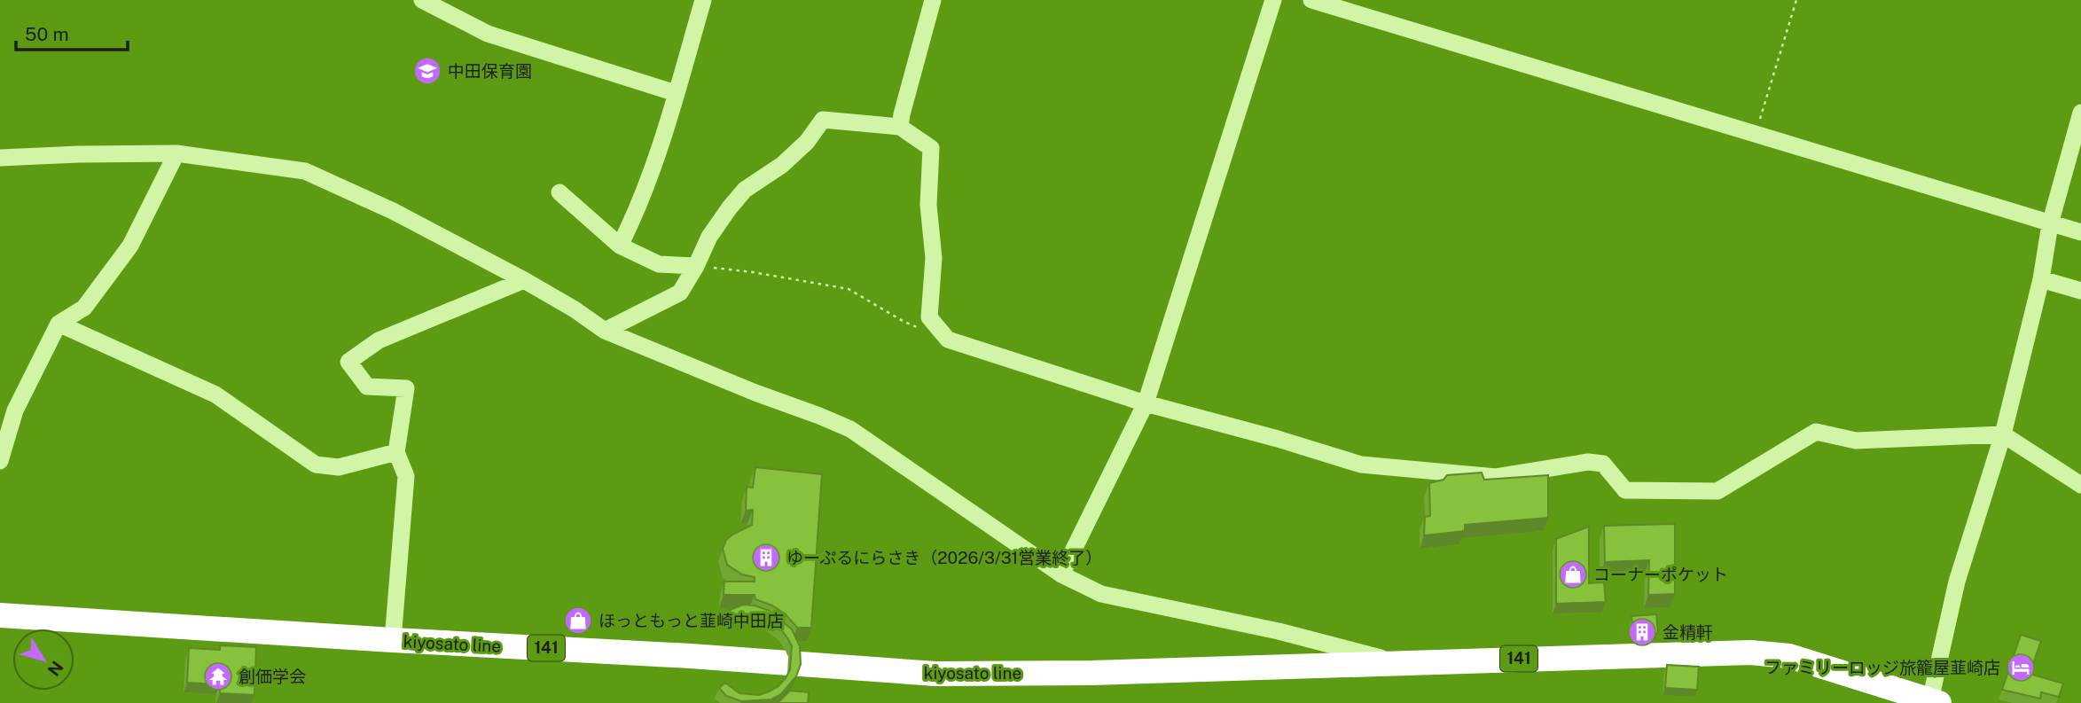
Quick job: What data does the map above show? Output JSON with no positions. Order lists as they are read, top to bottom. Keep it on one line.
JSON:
{"streets":{"highway":["kiyosato line","141"]},"places":{"school or university":["中田保育園"],"building":["ゆーぷるにらさき（2026/3/31営業終了）","金精軒"],"shop":["コーナーポケット","ほっともっと韮崎中田店"],"hotel":["ファミリーロッジ旅籠屋韮崎店"],"temple":["創価学会"]},"scale_bar":"50 m","north":"bottom right"}
